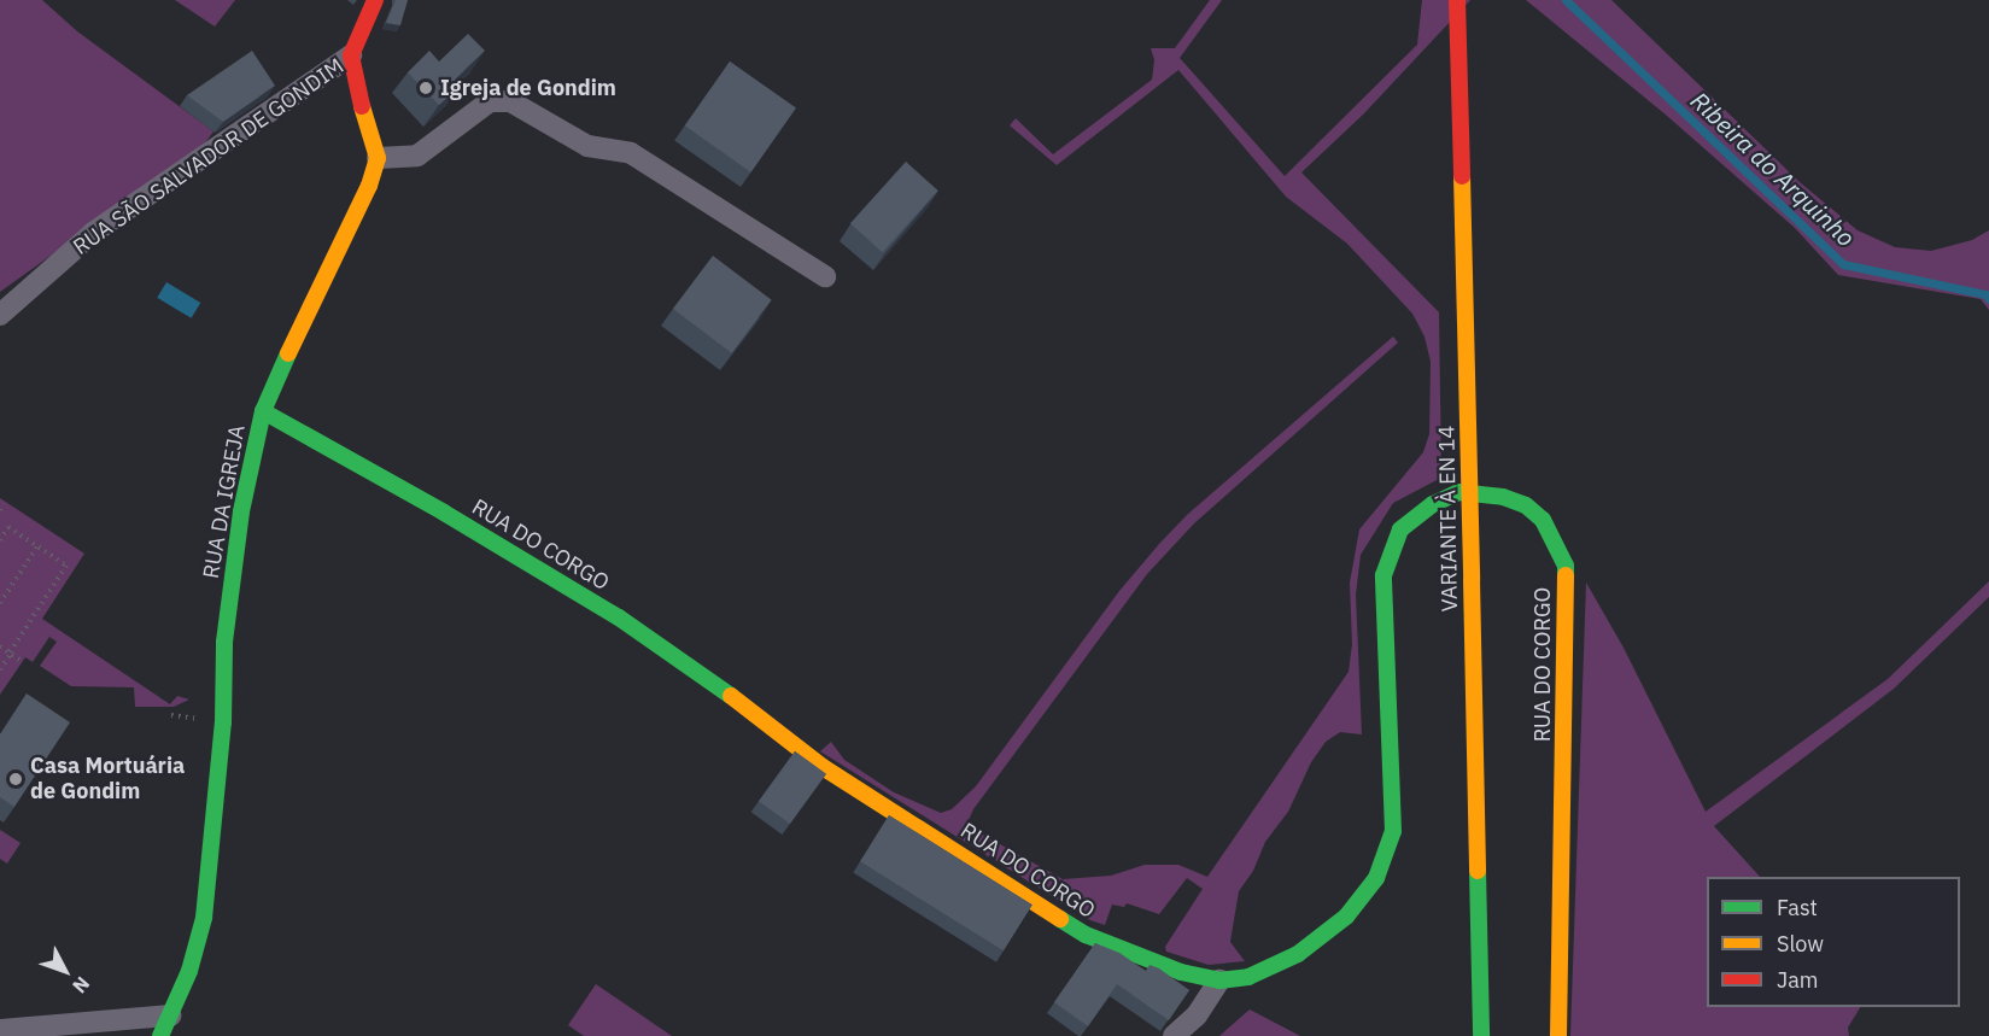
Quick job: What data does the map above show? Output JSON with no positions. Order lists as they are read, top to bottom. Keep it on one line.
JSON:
{"streets":{"street":["RUA SÃO SALVADOR DE GONDIM","RUA DA IGREJA","VARIANTE À EN 14","RUA DO CORGO"]},"crossings":[["RUA DA IGREJA","RUA DO CORGO"]],"water":["Ribeira do Arquinho"],"places":["Igreja de Gondim","Casa Mortuária de Gondim"],"legend":["Fast","Slow","Jam"],"north":"bottom right"}
